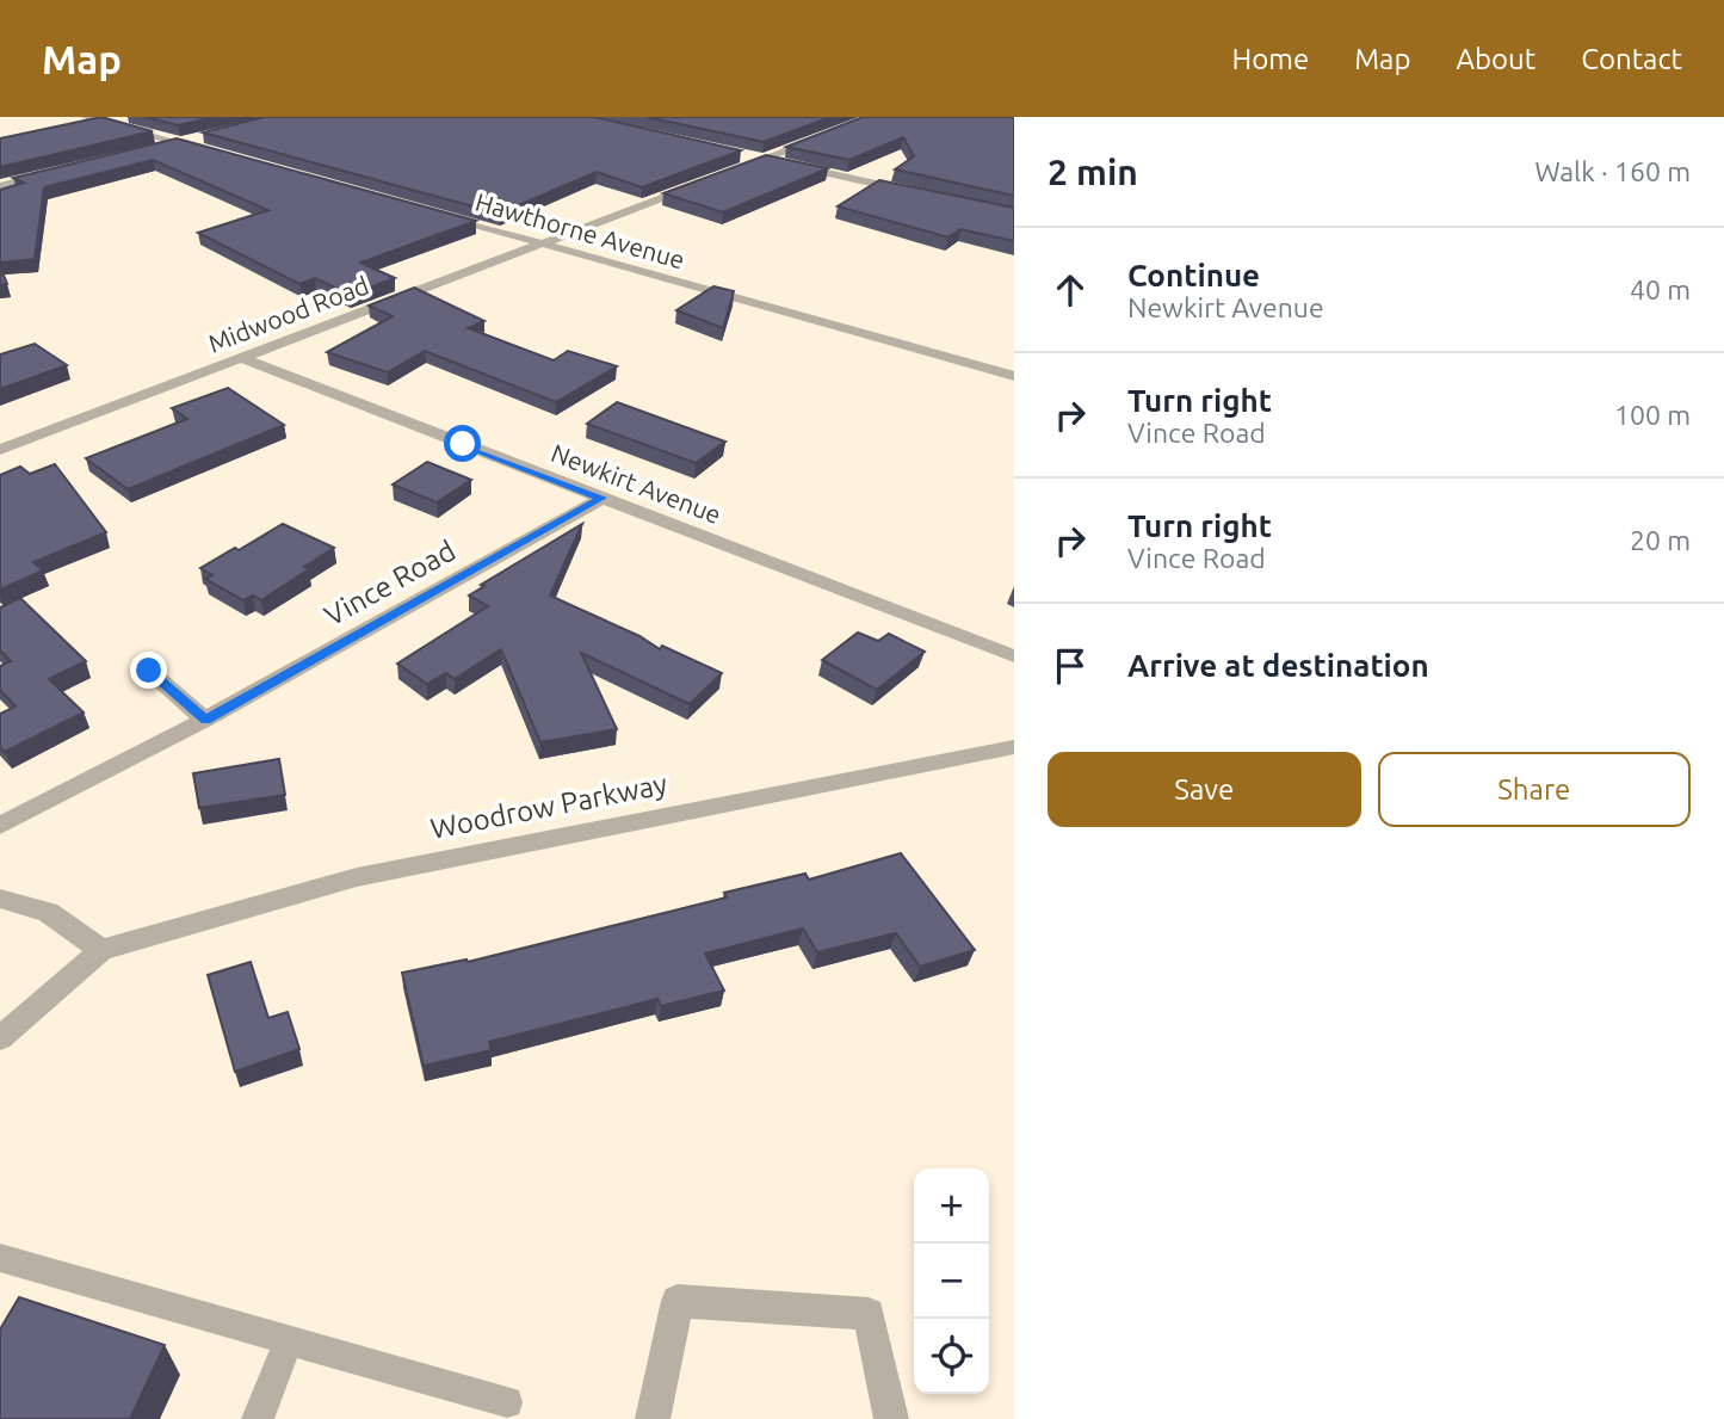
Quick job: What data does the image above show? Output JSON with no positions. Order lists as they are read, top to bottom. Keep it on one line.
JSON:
{"streets":{"street":["Hawthorne Avenue","Midwood Road","Newkirt Avenue","Vince Road","Woodrow Parkway"]},"crossings":[["Hawthorne Avenue","Midwood Road"],["Midwood Road","Newkirt Avenue"],["Newkirt Avenue","Vince Road"]],"page":{"header":"Map","nav":["Home","Map","About","Contact"],"heading":["2 min","Walk · 160 m"],"list":[["Continue","Newkirt Avenue","40 m"],["Turn right","Vince Road","100 m"],["Turn right","Vince Road","20 m"],"Arrive at destination"],"buttons":["Save","Share"],"map_buttons":["+","−"]}}
